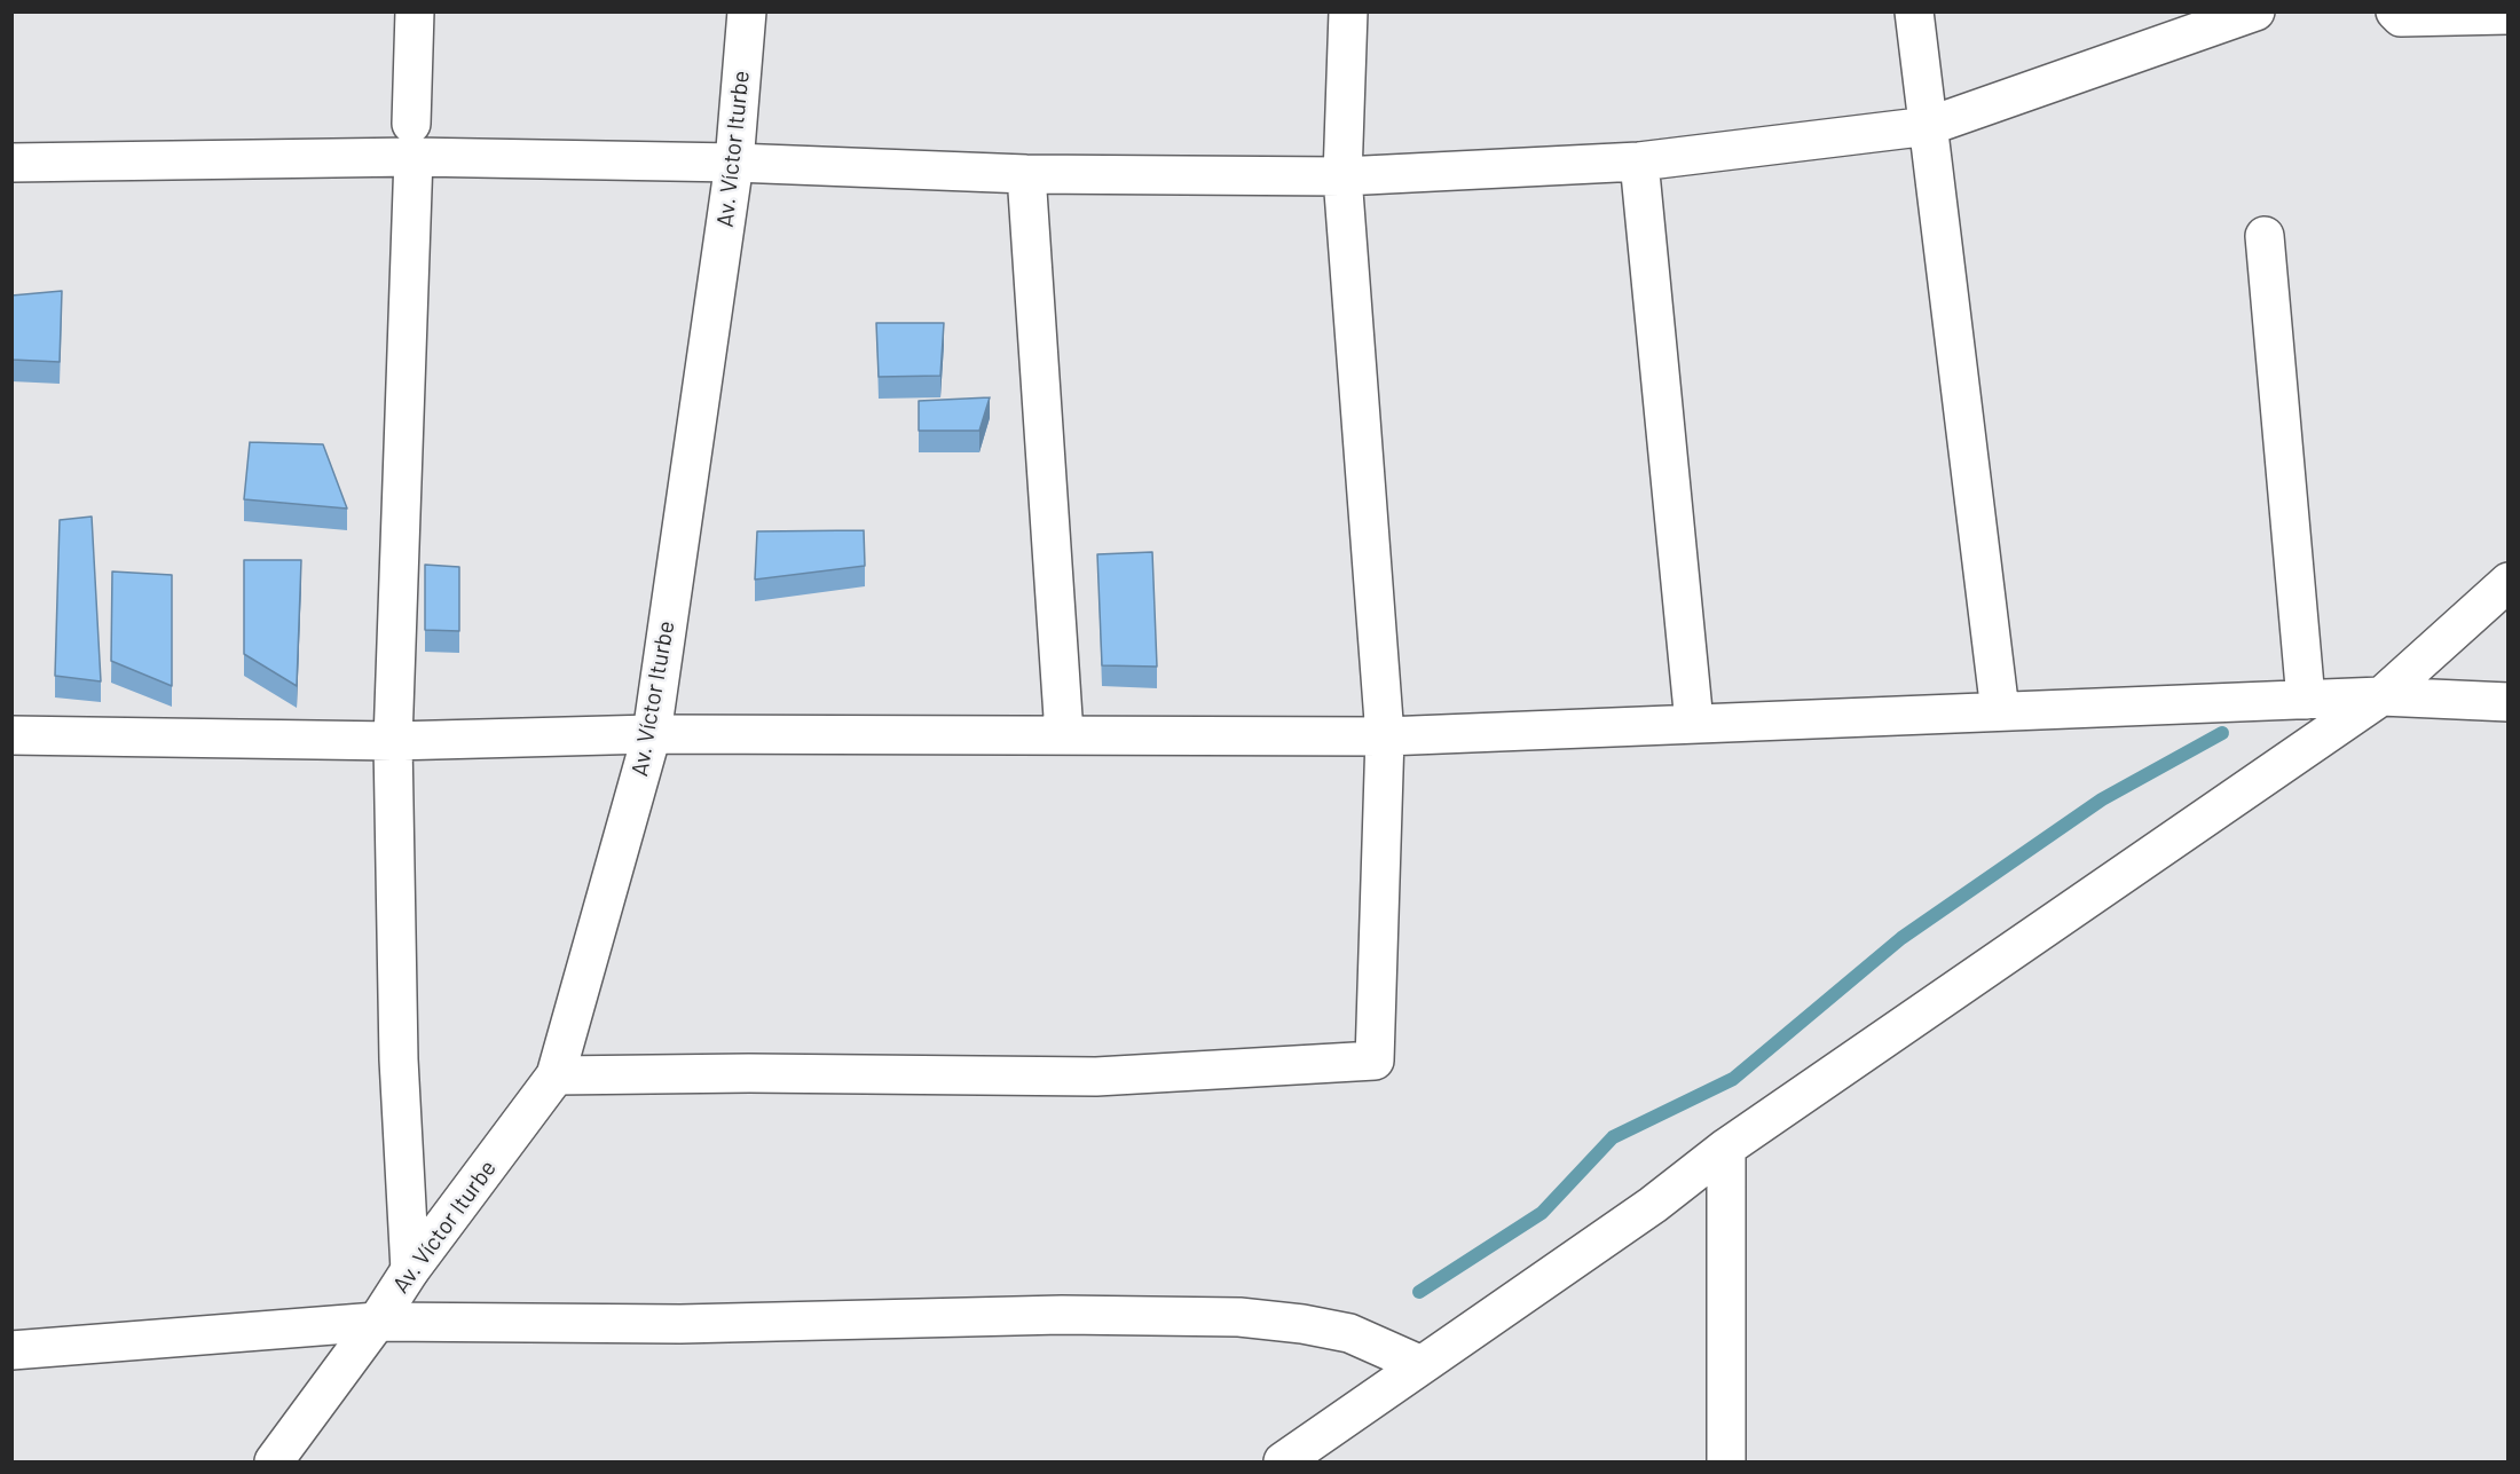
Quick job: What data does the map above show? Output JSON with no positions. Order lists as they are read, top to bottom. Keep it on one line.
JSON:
{"streets":{"street":["Av. Víctor Iturbe"]}}
